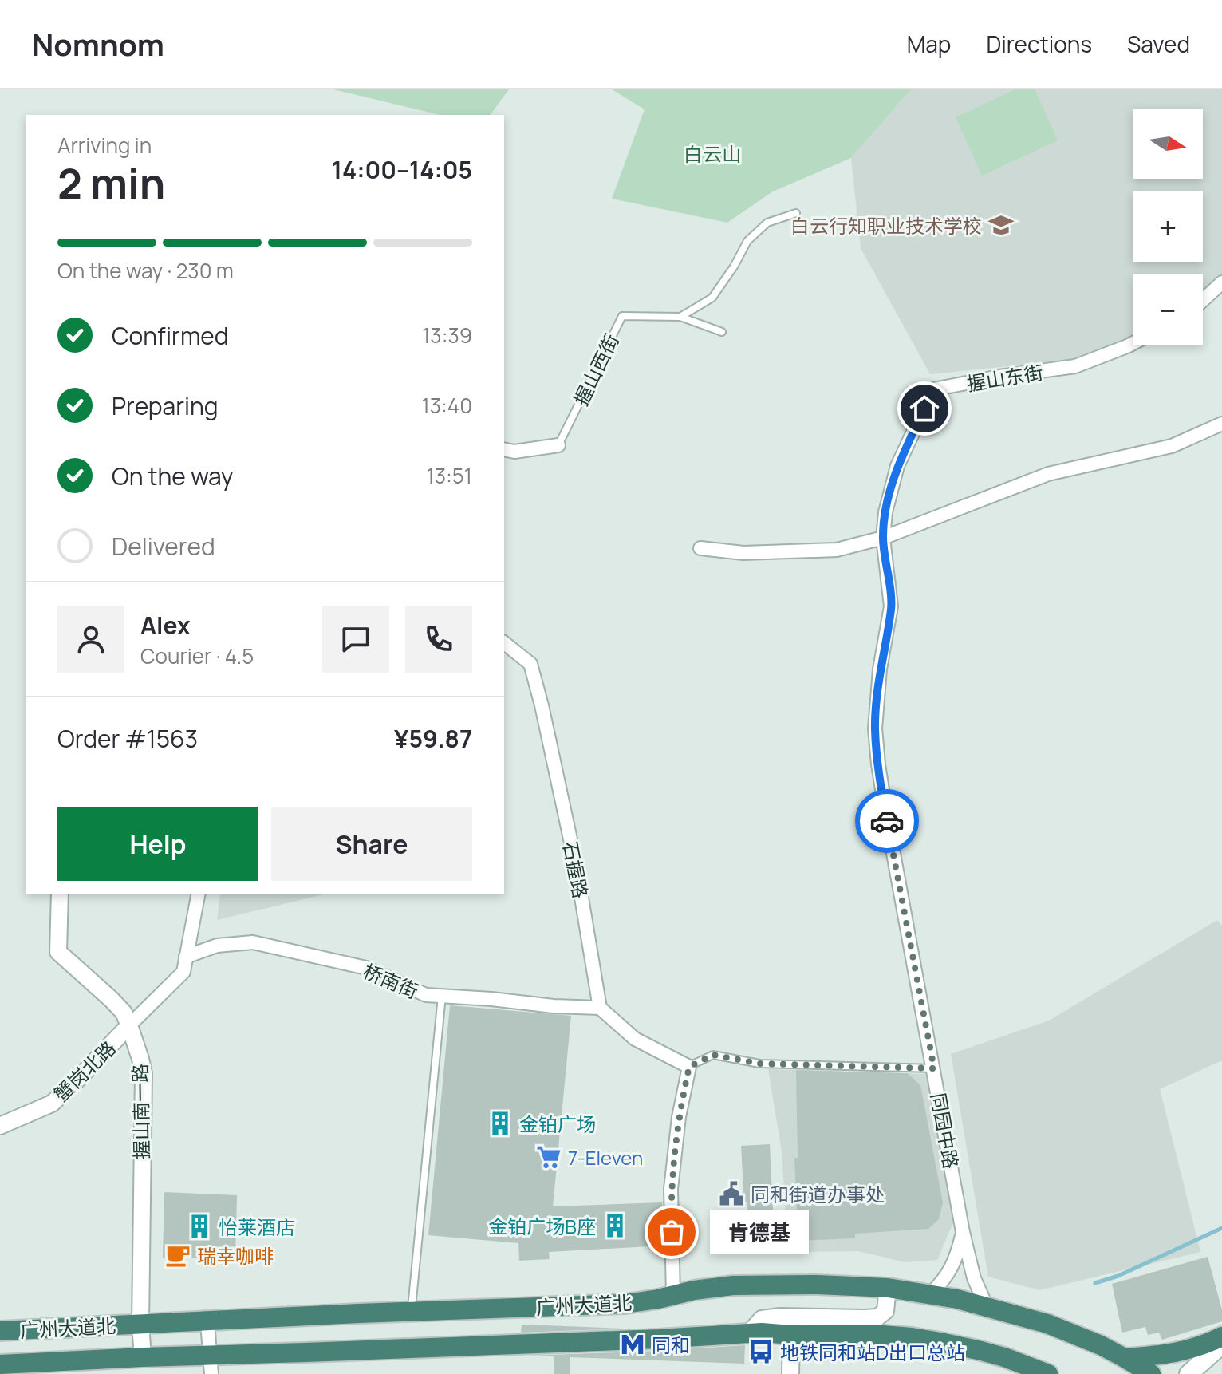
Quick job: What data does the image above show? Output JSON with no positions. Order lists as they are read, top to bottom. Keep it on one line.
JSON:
{"streets":{"highway":["广州大道北"],"street":["握山东街","石握路","桥南街","蟹岗北路","握山南一路","同园中路"],"lane":["握山西街"]},"crossings":[["握山东街","同园中路"],["石握路","桥南街"],["蟹岗北路","握山南一路"],["握山南一路","广州大道北"],["同园中路","广州大道北"]],"parks":["白云山"],"places":{"school or university":["白云行知职业技术学校"],"building":["金铂广场","金铂广场B座","怡莱酒店"],"supermarket":["7-Eleven"],"public building":["同和街道办事处"],"other":["肯德基"],"cafe":["瑞幸咖啡"],"metro station":["同和"],"bus stop":["地铁同和站D出口总站"]},"north":"right","page":{"header":"Nomnom","nav":["Map","Directions","Saved"],"map_buttons":["+","−"],"heading":["2 min","Arriving in","14:00–14:05"],"panel":["Alex","Courier · 4.5","Order #1563","¥59.87"],"bar":"On the way · 230 m","list":[["Confirmed","13:39"],["Preparing","13:40"],["On the way","13:51"],"Delivered"],"buttons":["Help","Share"],"bubble":"肯德基"}}
